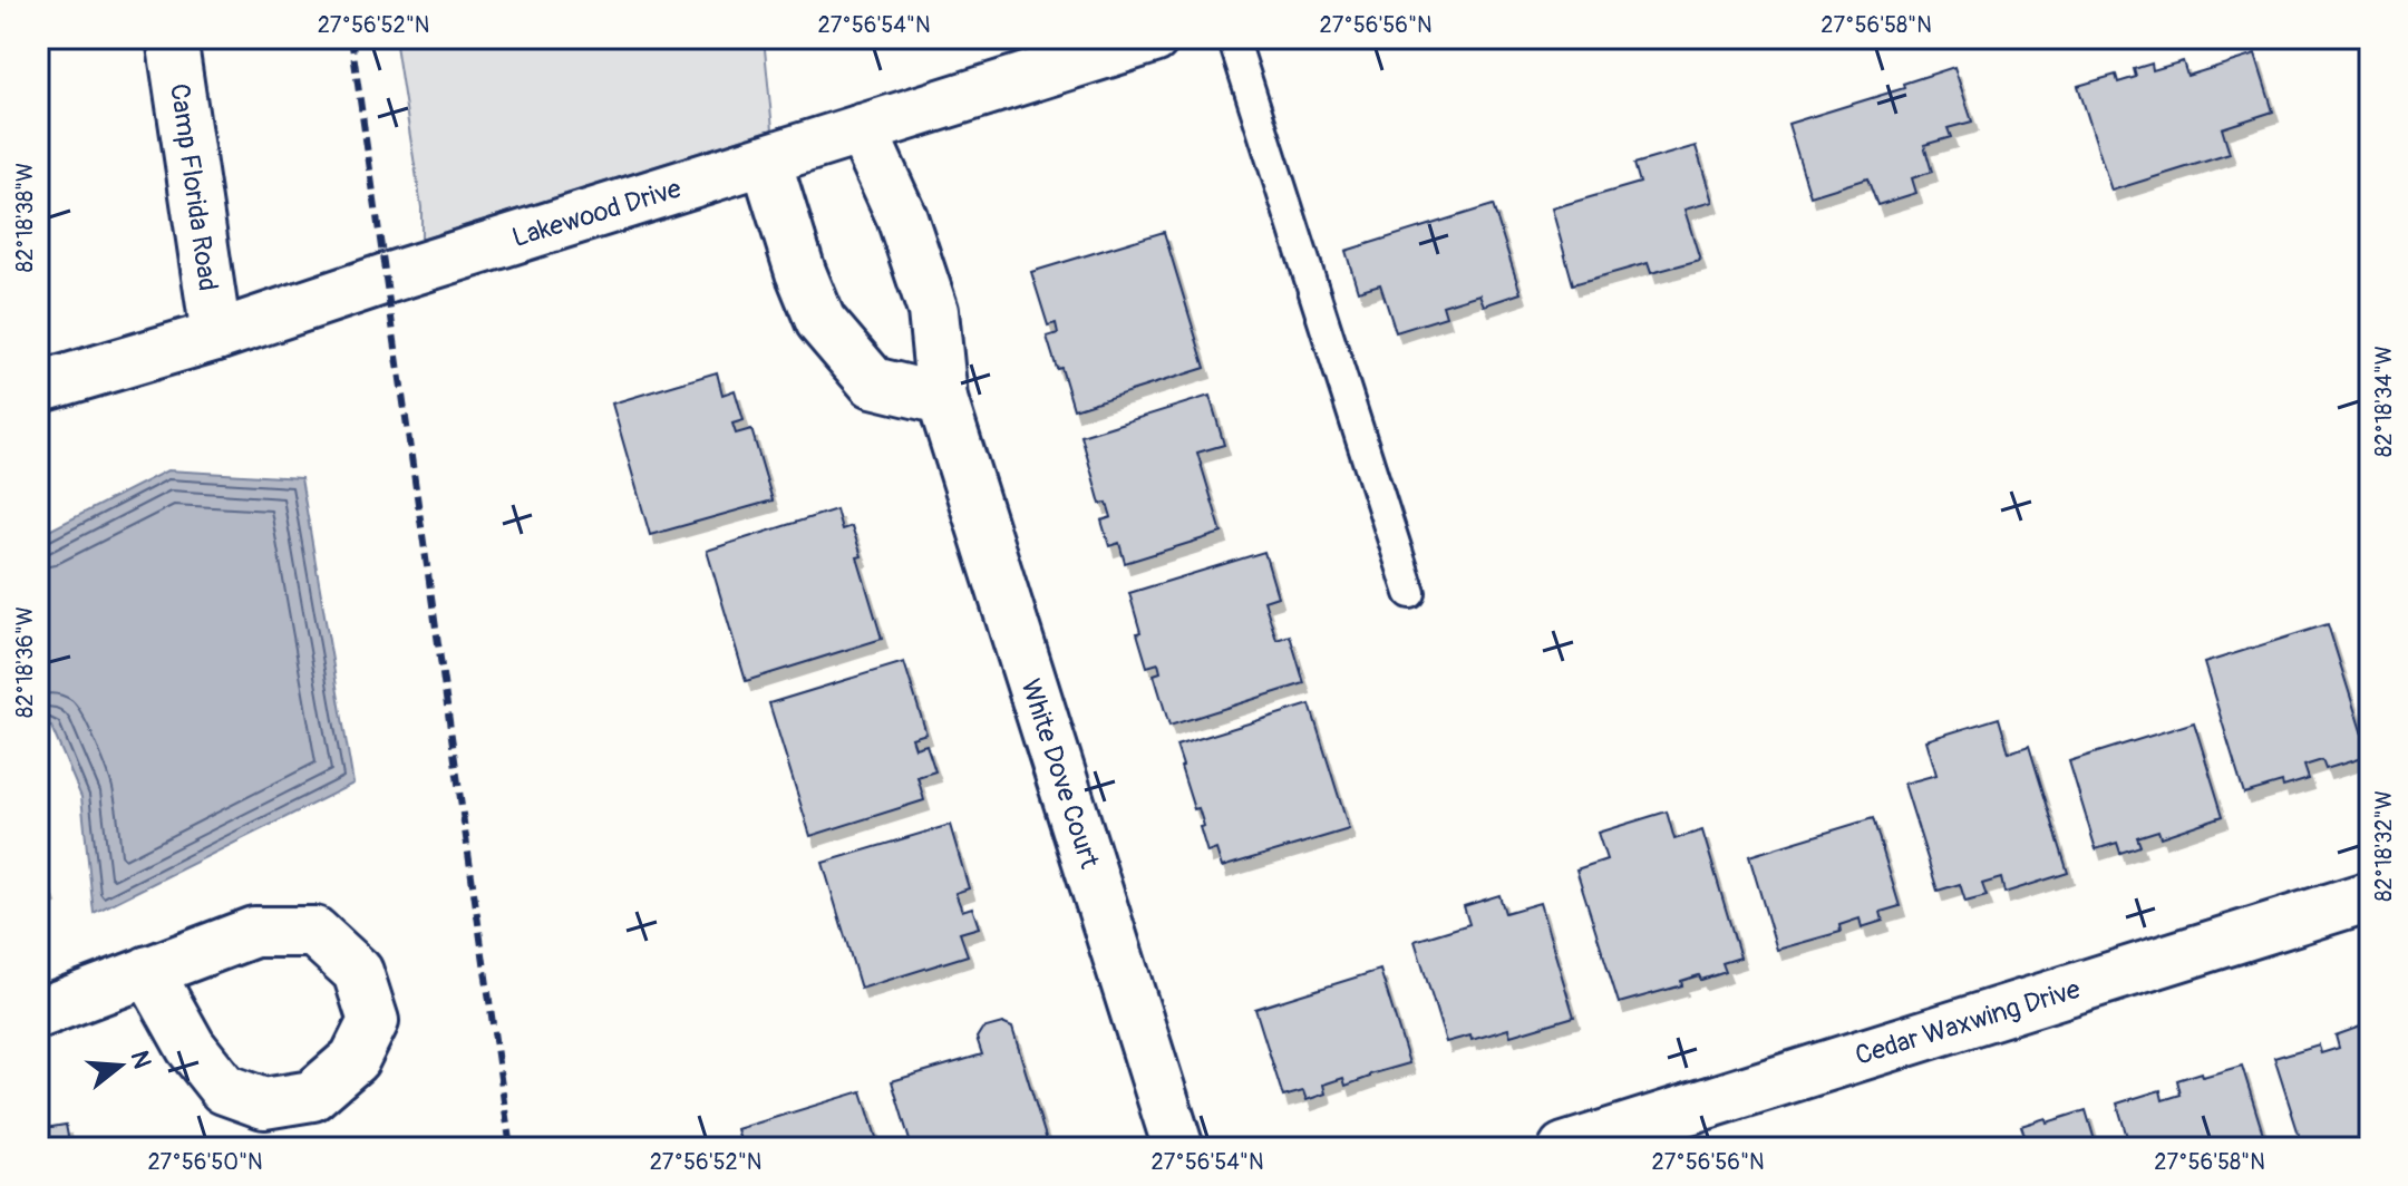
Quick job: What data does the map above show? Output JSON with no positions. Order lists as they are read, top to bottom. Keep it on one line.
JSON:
{"streets":{"street":["Camp Florida Road","Lakewood Drive","White Dove Court","Cedar Waxwing Drive"]},"crossings":[["Camp Florida Road","Lakewood Drive"],["Lakewood Drive","White Dove Court"]],"north":"right","coordinates":["27°56'52\"N","27°56'54\"N","27°56'56\"N","27°56'58\"N","82°18'38\"W","82°18'34\"W","82°18'36\"W","82°18'32\"W","27°56'50\"N"]}
